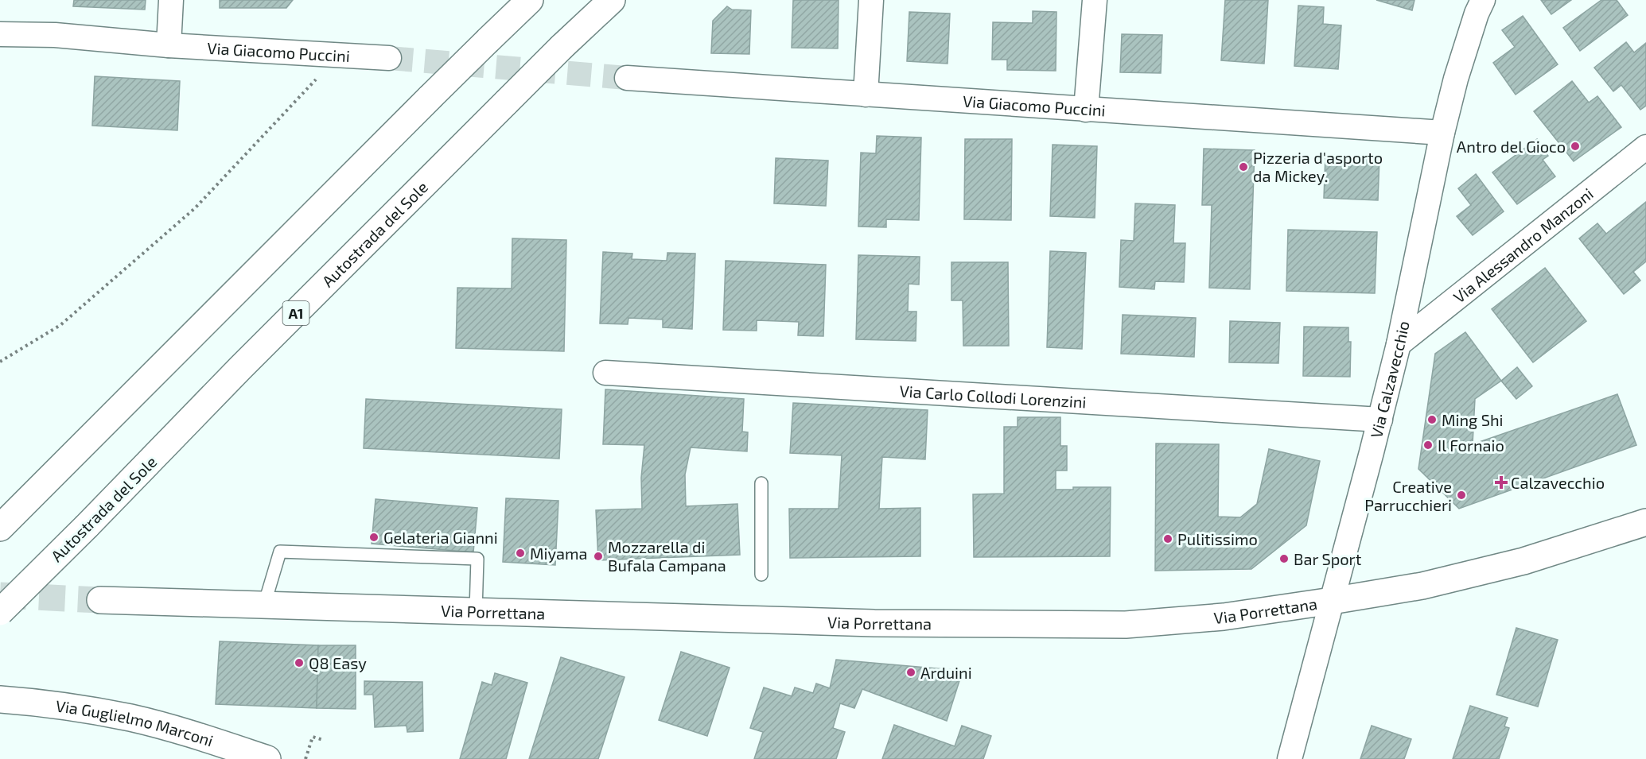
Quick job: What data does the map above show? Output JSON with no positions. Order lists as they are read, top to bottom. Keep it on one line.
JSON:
{"streets":{"main road":["Autostrada del Sole","A1","Via Porrettana","Via Guglielmo Marconi"],"street":["Via Giacomo Puccini","Via Alessandro Manzoni","Via Calzavecchio","Via Carlo Collodi Lorenzini"]},"crossings":[["Via Giacomo Puccini","Via Calzavecchio"],["Via Alessandro Manzoni","Via Calzavecchio"],["Via Calzavecchio","Via Carlo Collodi Lorenzini"],["Via Calzavecchio","Via Porrettana"]],"places":{"other":["Antro del Gioco","Pizzeria d'asporto da Mickey.","Ming Shi","Il Fornaio","Creative Parrucchieri","Gelateria Gianni","Pulitissimo","Miyama","Mozzarella di Bufala Campana","Bar Sport","Q8 Easy","Arduini"],"health":["Calzavecchio"]}}
